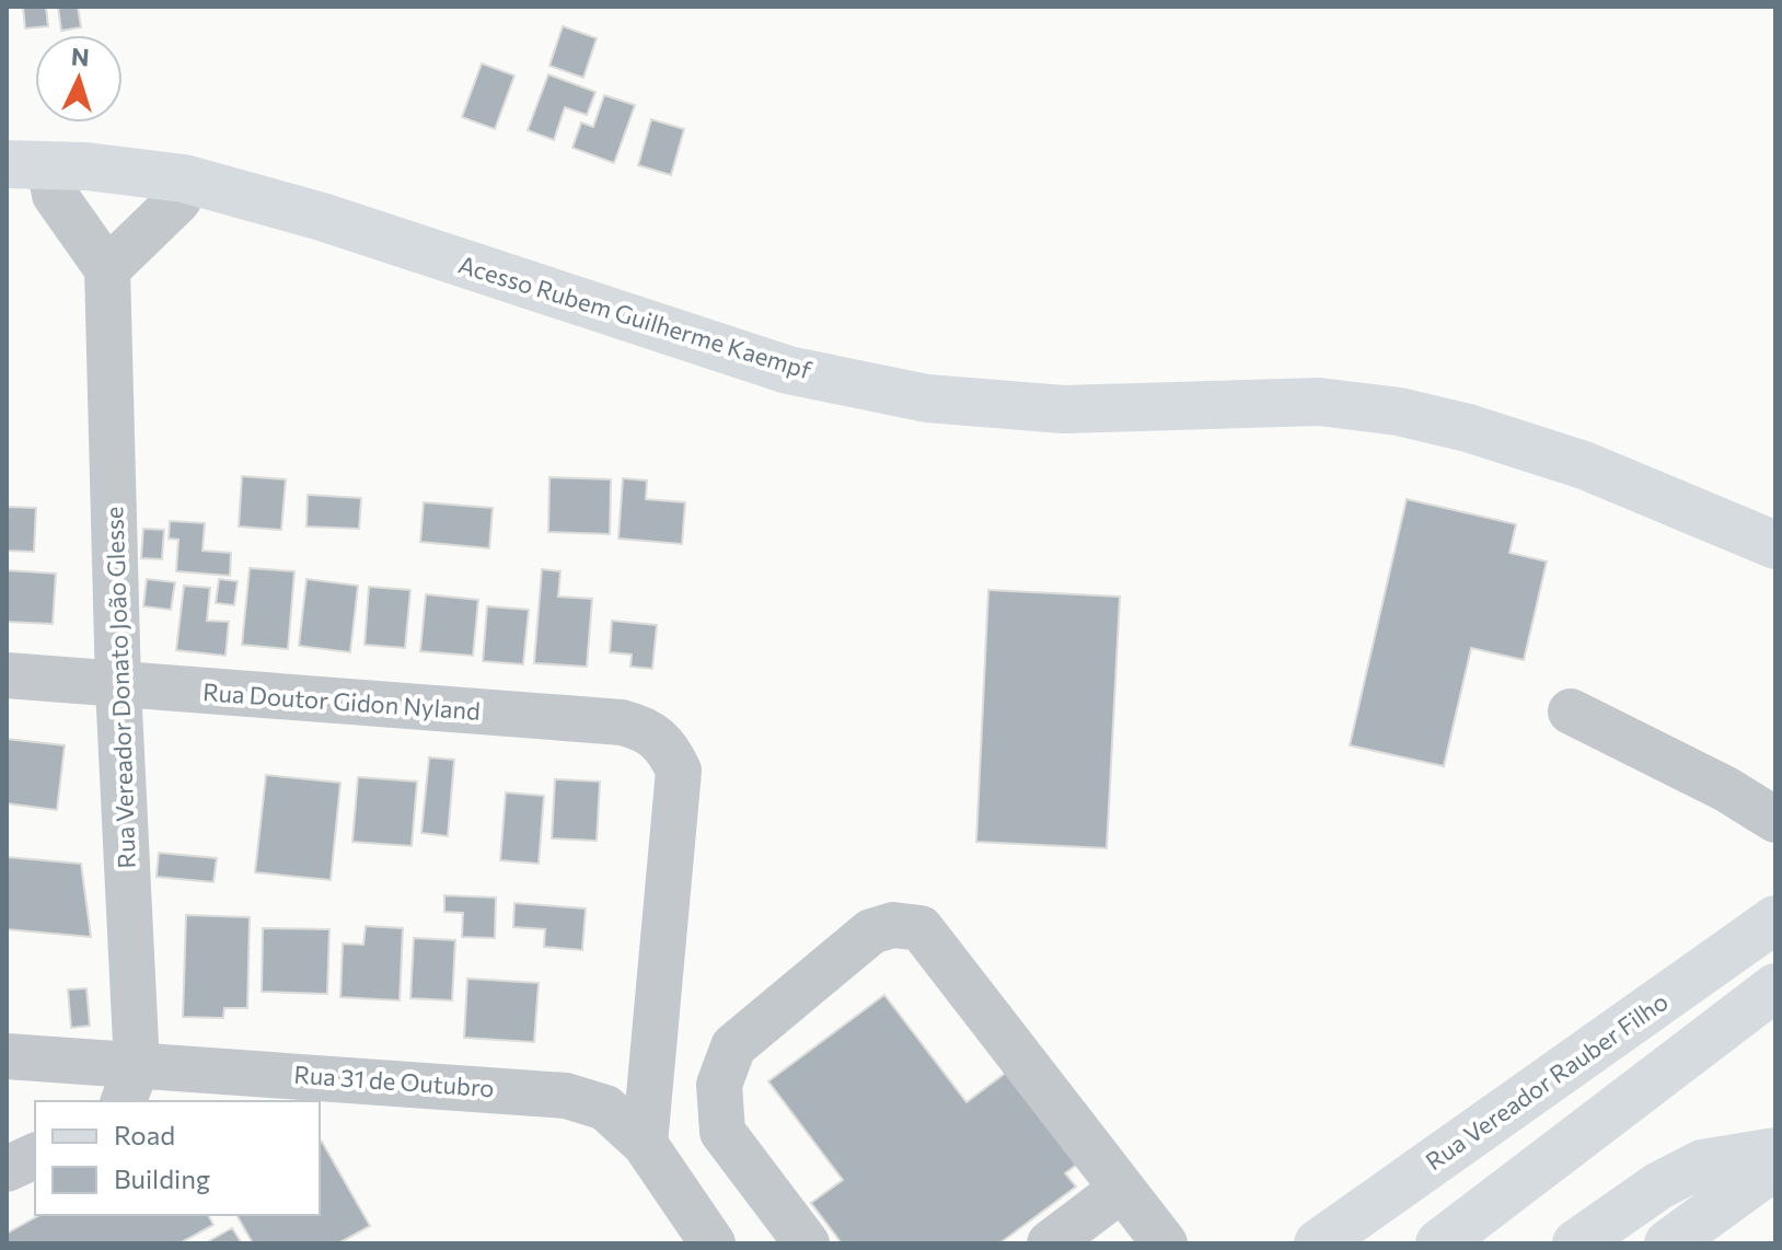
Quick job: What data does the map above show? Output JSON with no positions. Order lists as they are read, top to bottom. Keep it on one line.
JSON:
{"streets":{"main road":["Acesso Rubem Guilherme Kaempf","Rua Vereador Rauber Filho"],"street":["Rua Vereador Donato João Glesse","Rua Doutor Gidon Nyland","Rua 31 de Outubro"]},"crossings":[["Rua Vereador Donato João Glesse","Rua Doutor Gidon Nyland"],["Rua Vereador Donato João Glesse","Rua 31 de Outubro"],["Rua Doutor Gidon Nyland","Rua 31 de Outubro"]],"legend":["Road","Building"],"north":"top"}
